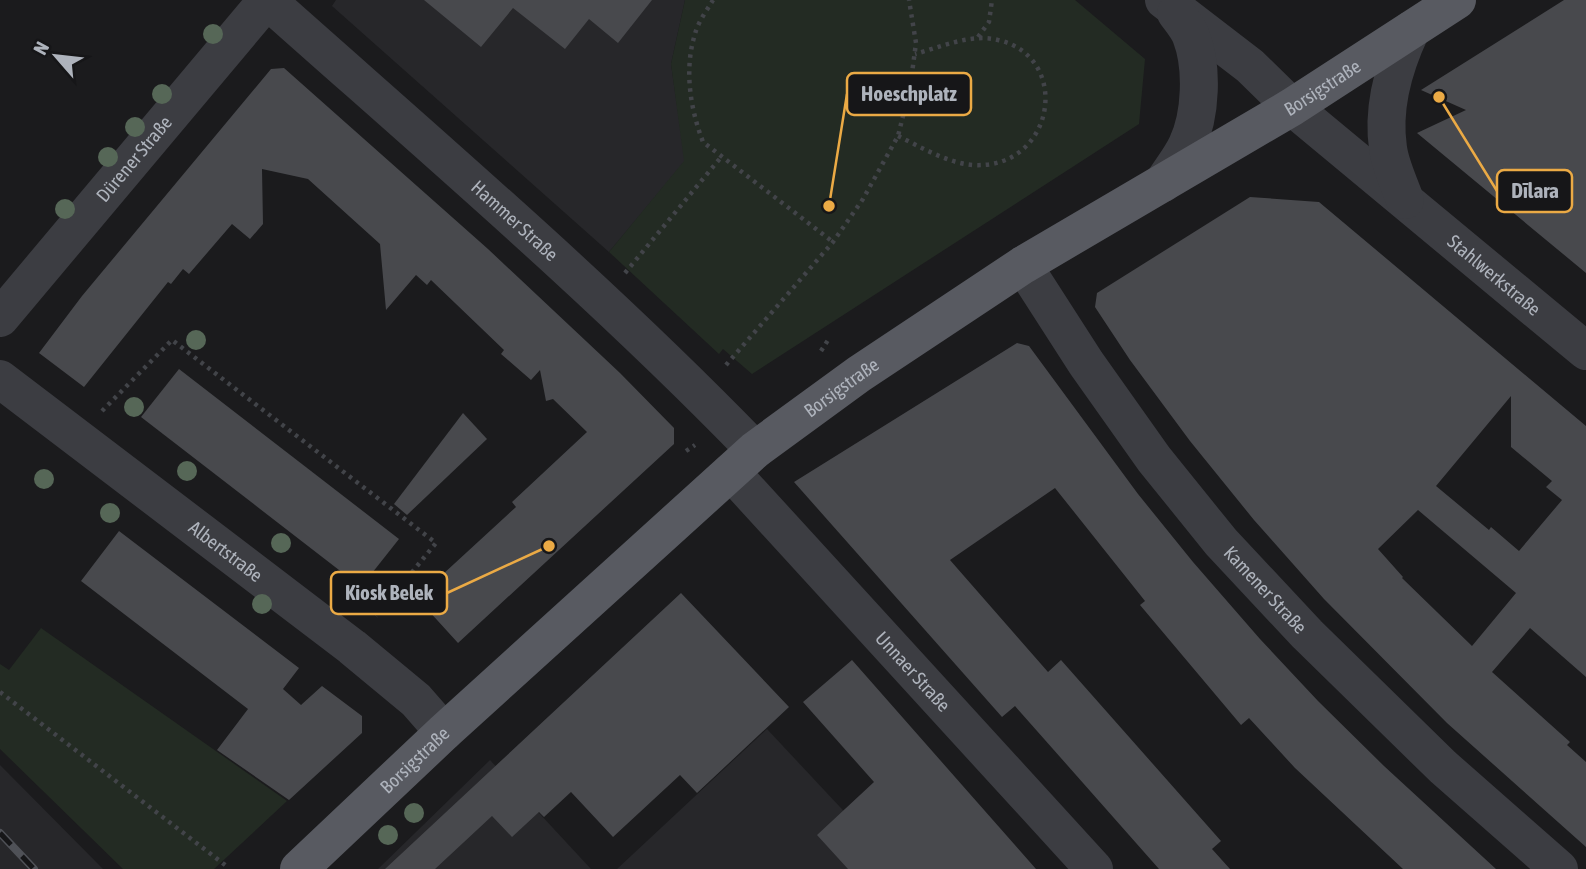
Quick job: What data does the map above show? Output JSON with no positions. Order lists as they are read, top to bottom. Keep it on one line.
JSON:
{"streets":{"main road":["Borsigstraße"],"street":["Dürener Straße","Hammer Straße","Stahlwerkstraße","Albertstraße","Kamener Straße","Unnaer Straße"]},"crossings":[["Borsigstraße","Hammer Straße"],["Borsigstraße","Stahlwerkstraße"],["Borsigstraße","Albertstraße"],["Borsigstraße","Kamener Straße"],["Borsigstraße","Unnaer Straße"],["Dürener Straße","Hammer Straße"],["Hammer Straße","Unnaer Straße"]],"places":["Dīlara","Hoeschplatz","Kiosk Belek"],"north":"top left"}
